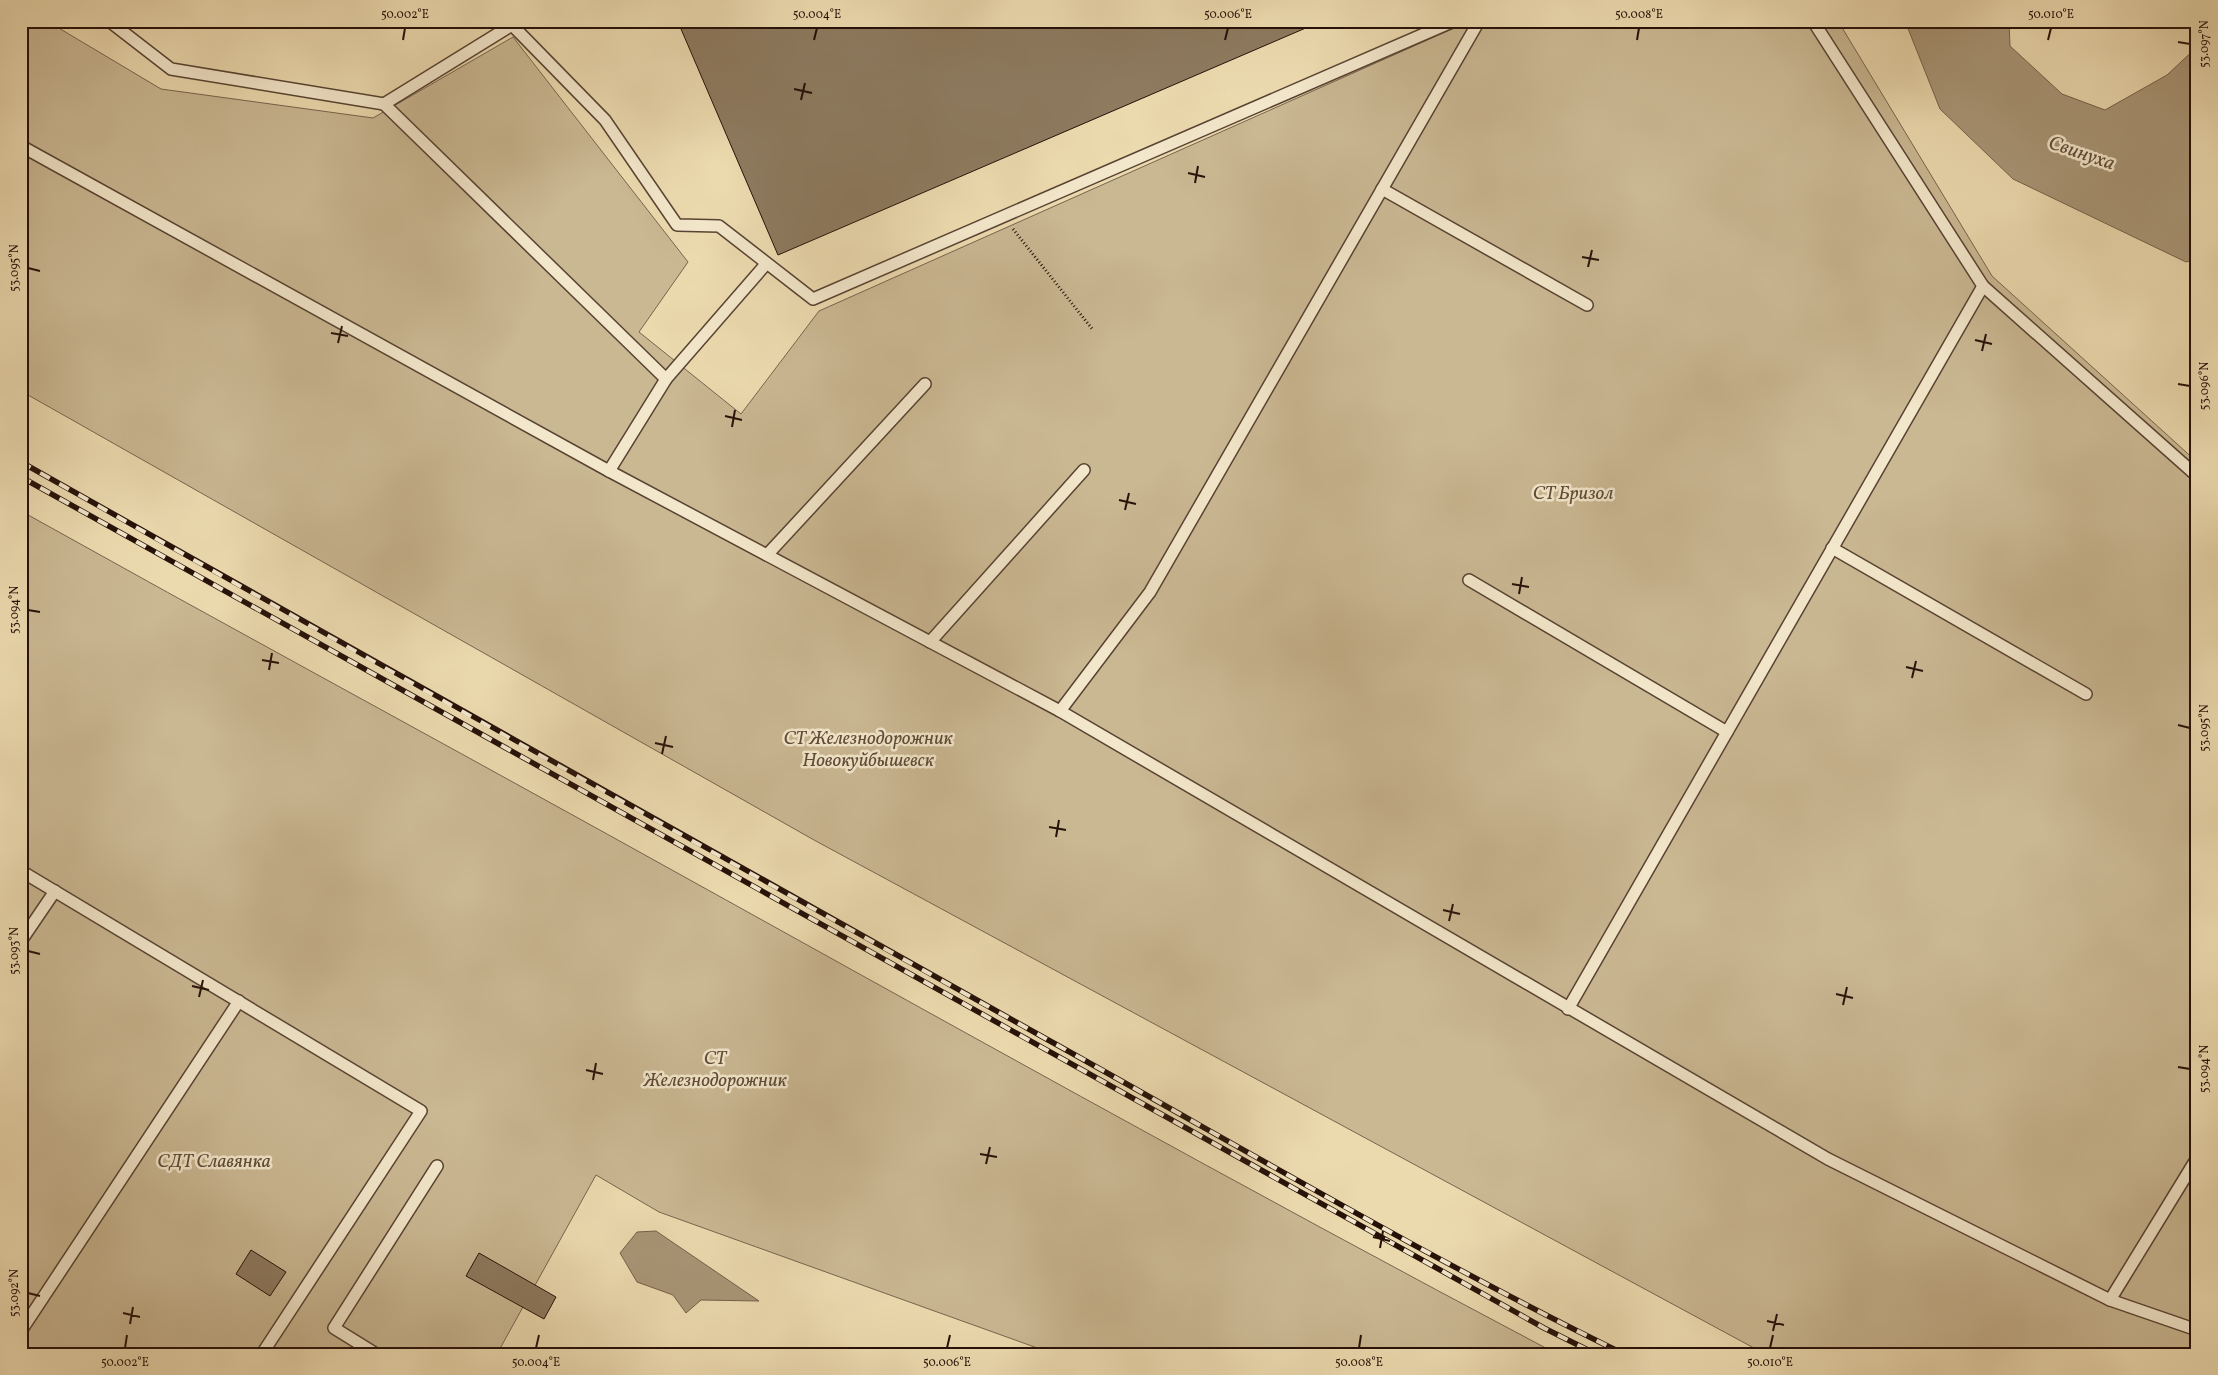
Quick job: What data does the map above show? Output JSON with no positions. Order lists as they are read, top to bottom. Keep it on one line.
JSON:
{"water":["Свинуха"],"parks":["СТ Бризол","СТ Железнодорожник Новокуйбышевск","СТ Железнодорожник","СДТ Славянка"],"coordinates":["50.002°E","50.004°E","50.006°E","50.008°E","50.010°E","53.097°N","53.095°N","53.096°N","53.094°N","53.093°N","53.092°N"]}
